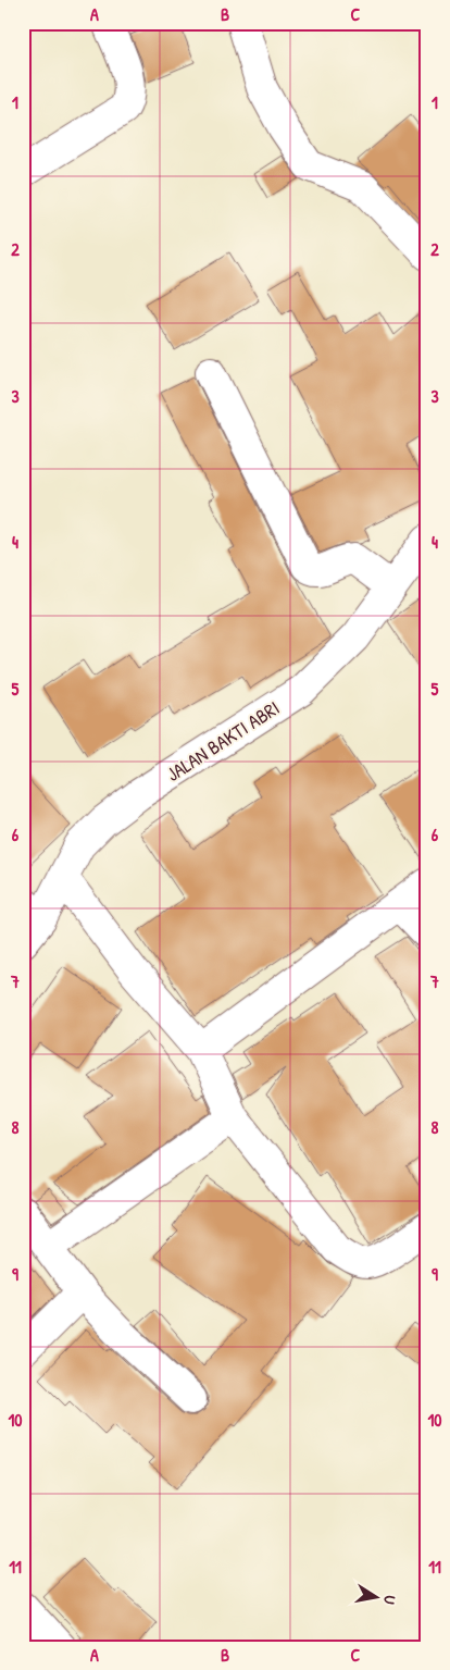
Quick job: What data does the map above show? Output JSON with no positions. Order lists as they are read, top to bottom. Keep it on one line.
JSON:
{"streets":{"street":["JALAN BAKTI ABRI"]},"north":"right","grid":{"columns":["A","B","C"],"rows":["1","2","3","4","5","6","7","8","9","10","11"]}}
